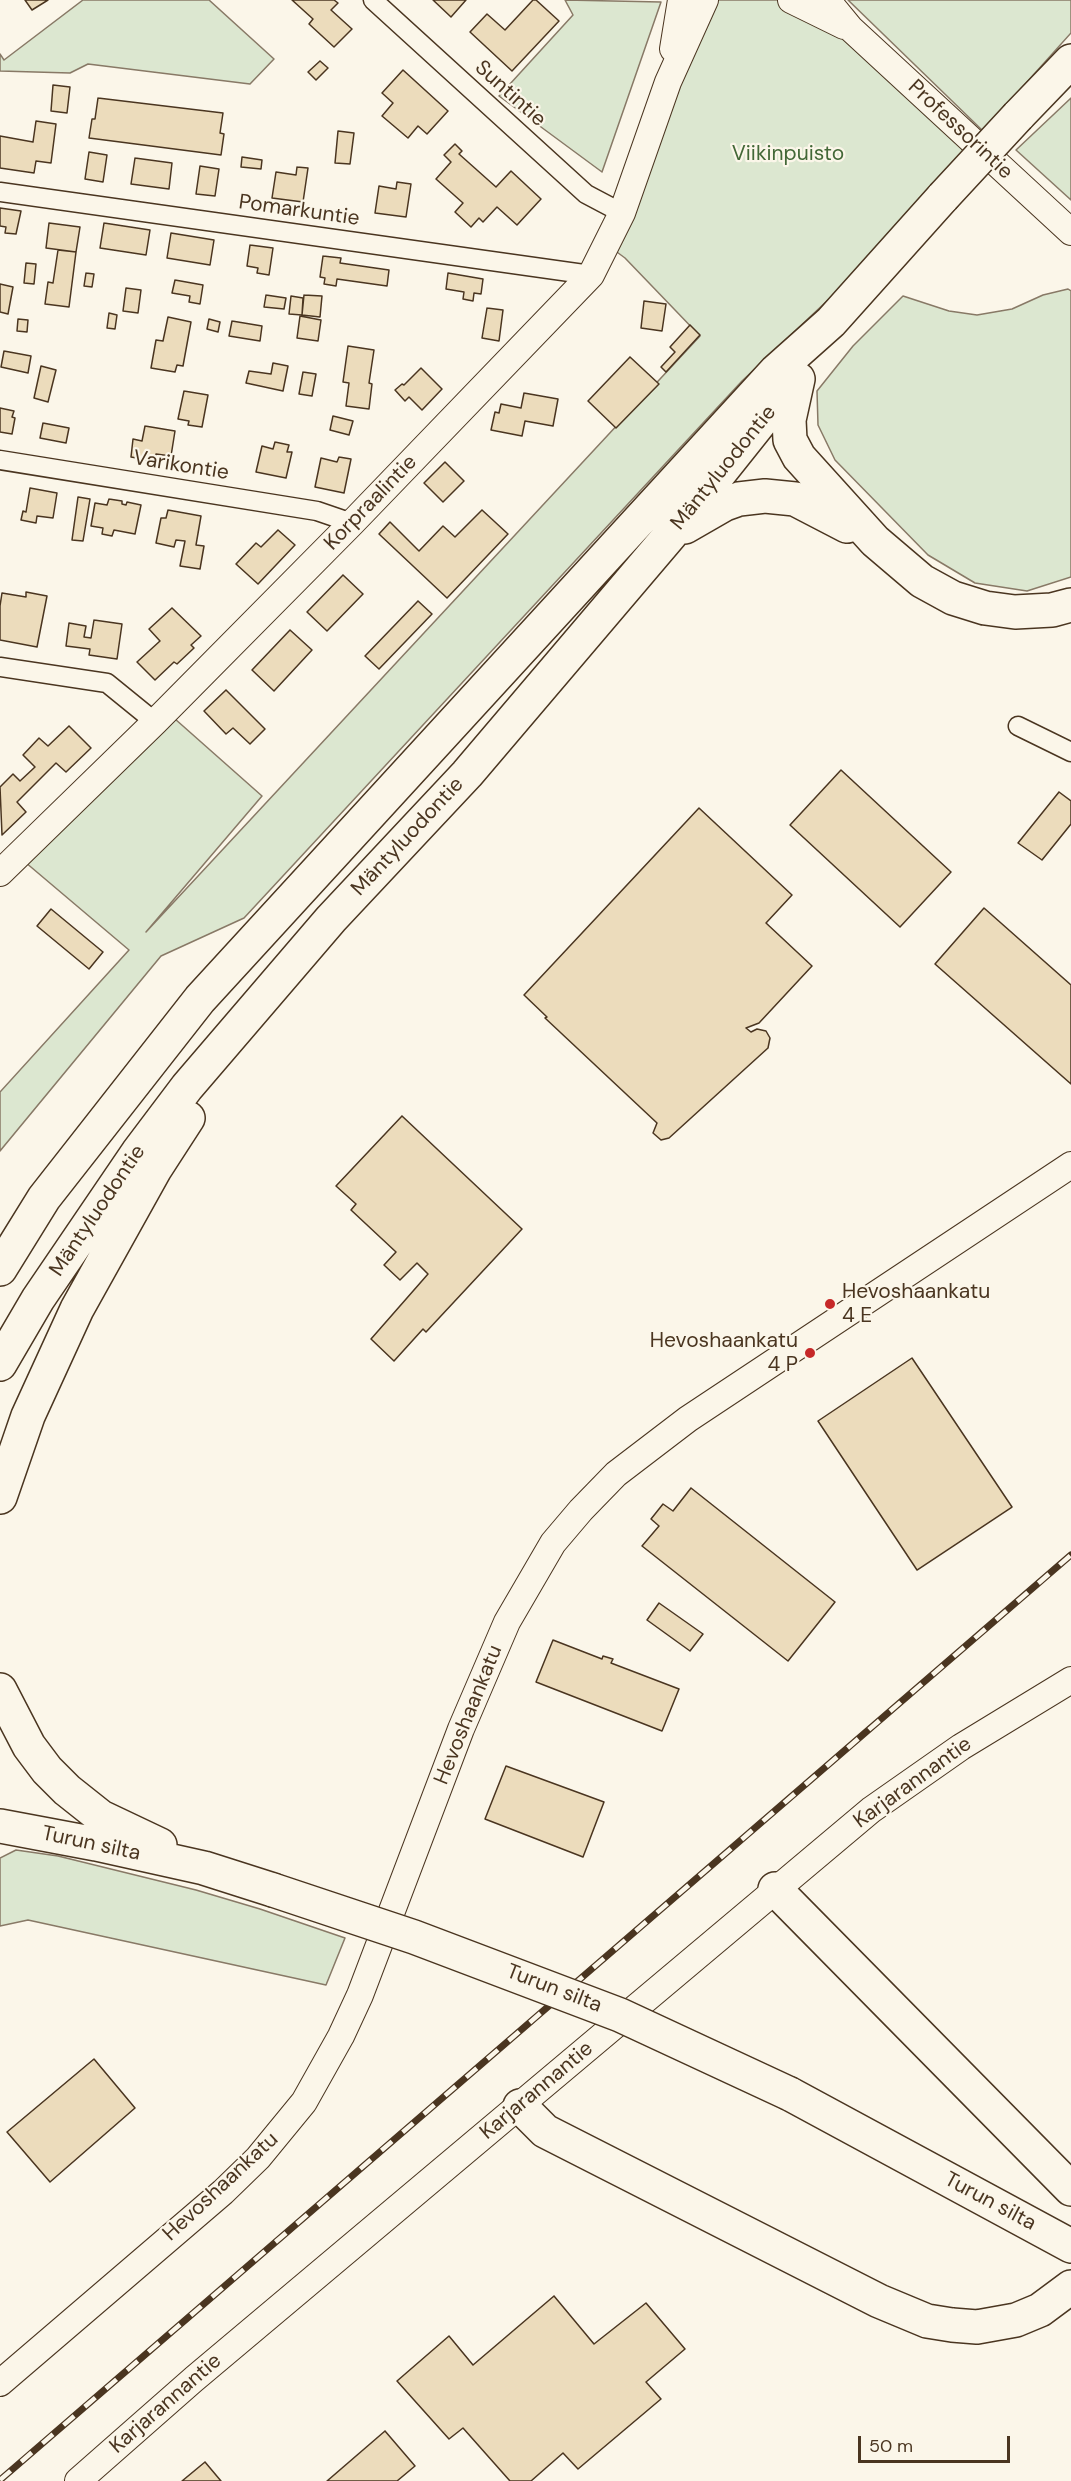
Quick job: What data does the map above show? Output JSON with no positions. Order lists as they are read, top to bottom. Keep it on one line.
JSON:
{"streets":{"highway":["Mäntyluodontie","Turun silta"],"street":["Suntintie","Professorintie","Pomarkuntie","Varikontie","Korpraalintie","Hevoshaankatu","Karjarannantie"]},"crossings":[["Suntintie","Korpraalintie"],["Pomarkuntie","Korpraalintie"],["Varikontie","Korpraalintie"]],"parks":["Viikinpuisto"],"places":["Hevoshaankatu 4 E","Hevoshaankatu 4 P"],"scale_bar":"50 m"}
